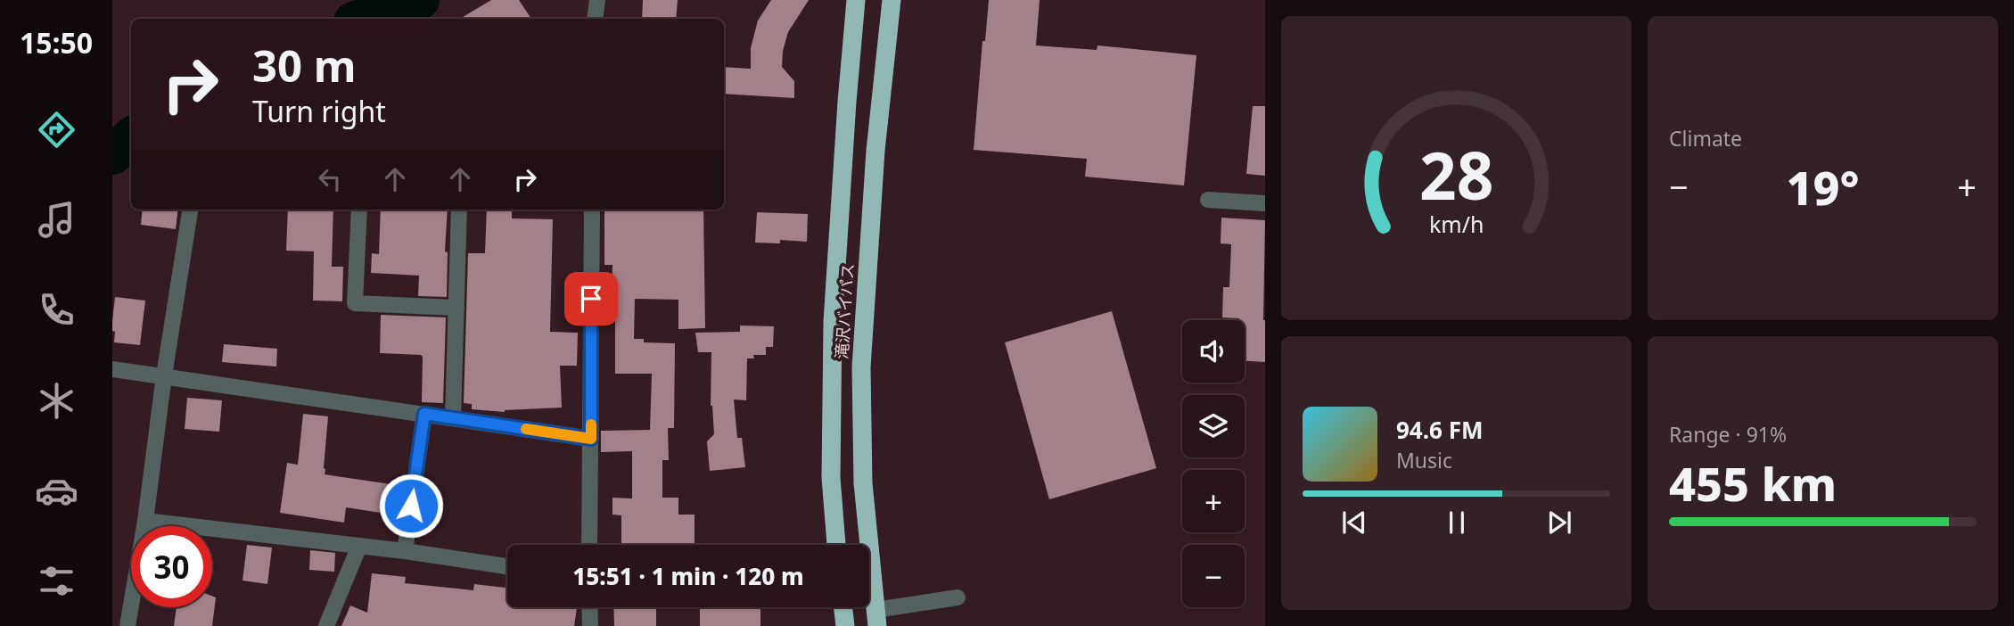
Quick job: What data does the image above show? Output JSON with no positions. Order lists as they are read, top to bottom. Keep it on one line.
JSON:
{"streets":{"highway":["滝沢バイパス"]},"page":{"tabs":"15:50","tile":["Climate",["Range · 91%","455 km"]],"turn":["30 m","Turn right"],"heat":["−","19°","+"],"map_buttons":["+","−"],"song":["94.6 FM","Music"],"limit":"30","trip":"15:51 · 1 min · 120 m","gauge":["28","km/h"]}}
